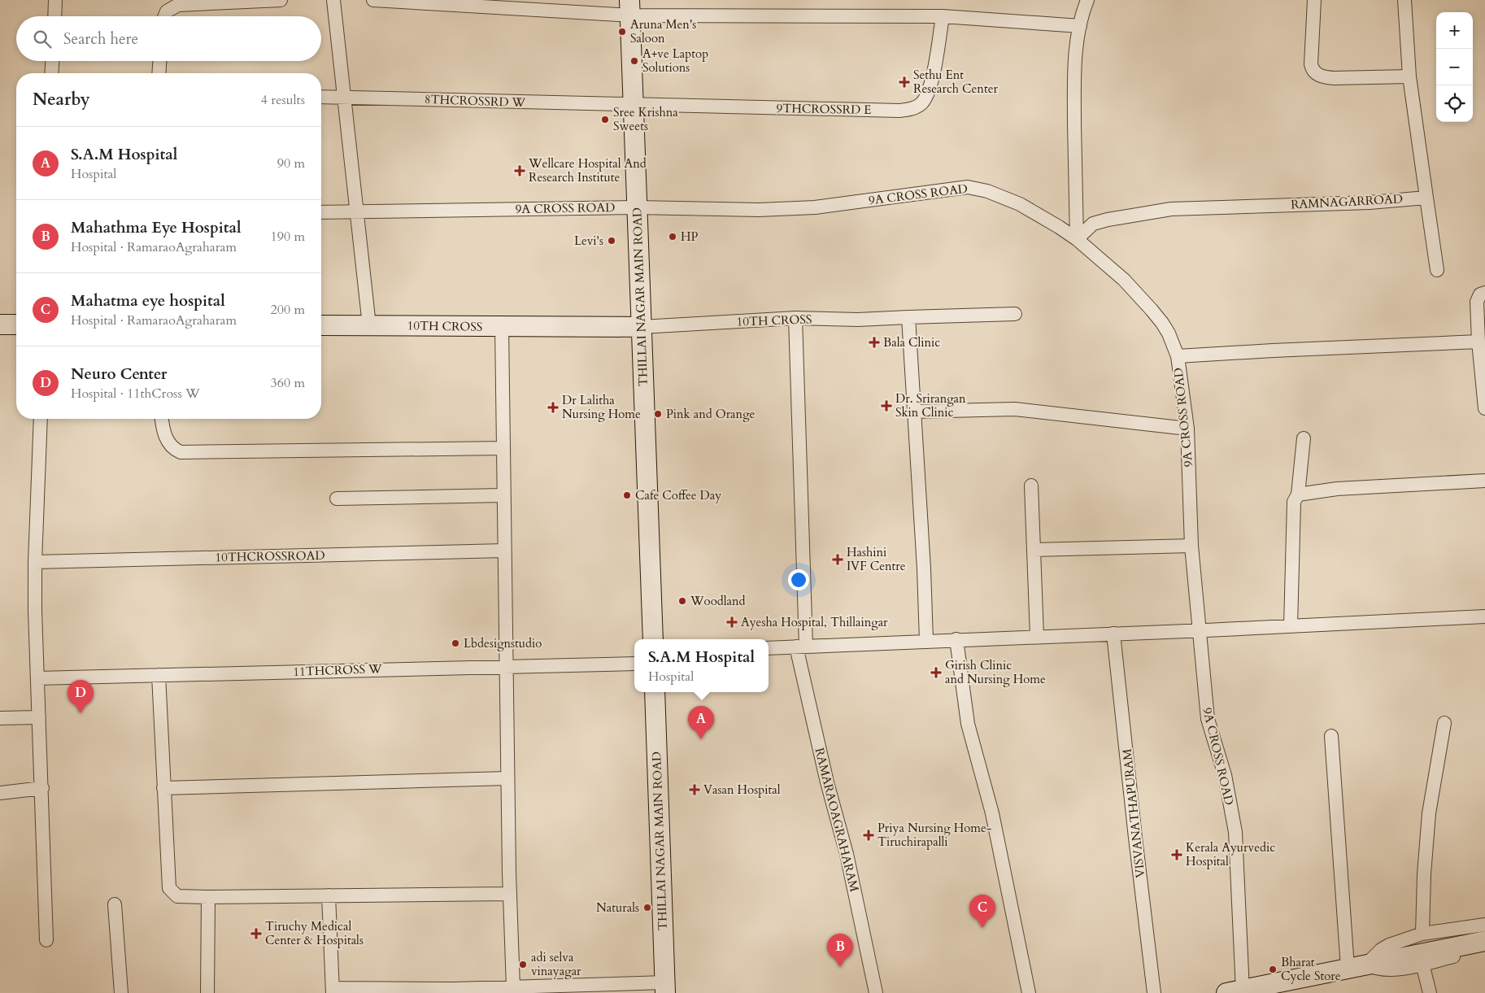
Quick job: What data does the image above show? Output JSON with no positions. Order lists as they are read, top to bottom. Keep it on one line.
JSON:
{"streets":{"street":["8THCROSSRD W","9THCROSSRD E","9A CROSS ROAD","RAMNAGARROAD","THILLAI NAGAR MAIN ROAD","10TH CROSS","10THCROSSROAD","11THCROSS W","VISVANATHAPURAM","RAMARAOAGRAHARAM"]},"crossings":[["8THCROSSRD W","9THCROSSRD E"],["8THCROSSRD W","THILLAI NAGAR MAIN ROAD"],["9THCROSSRD E","THILLAI NAGAR MAIN ROAD"],["9A CROSS ROAD","RAMNAGARROAD"],["9A CROSS ROAD","THILLAI NAGAR MAIN ROAD"],["THILLAI NAGAR MAIN ROAD","10TH CROSS"],["10TH CROSS","RAMARAOAGRAHARAM"]],"places":{"other":["Aruna Men's Saloon","A+ve Laptop Solutions","Sree Krishna Sweets","HP","Levi's","Pink and Orange","Cafe Coffee Day","Woodland","Lbdesignstudio","Naturals","adi selva vinayagar","Bharat Cycle Store"],"health":["Sethu Ent Research Center","Wellcare Hospital And Research Institute","Bala Clinic","Dr. Srirangan Skin Clinic","Dr Lalitha Nursing Home","Hashini IVF Centre","Ayesha Hospital, Thillaingar","Girish Clinic and Nursing Home","Vasan Hospital","Priya Nursing Home- Tiruchirapalli","Kerala Ayurvedic Hospital","Tiruchy Medical Center & Hospitals"]},"page":{"map_buttons":["+","−"],"search":"Search here","heading":["Nearby","4 results"],"list":[{"mark":"A","name":"S.A.M Hospital","note":"Hospital","value":"90 m"},{"mark":"B","name":"Mahathma Eye Hospital","note":"Hospital · RamaraoAgraharam","value":"190 m"},{"mark":"C","name":"Mahatma eye hospital","note":"Hospital · RamaraoAgraharam","value":"200 m"},{"mark":"D","name":"Neuro Center","note":"Hospital · 11thCross W","value":"360 m"}],"popup":["S.A.M Hospital","Hospital"],"pins":["D","A","C","B"]}}
